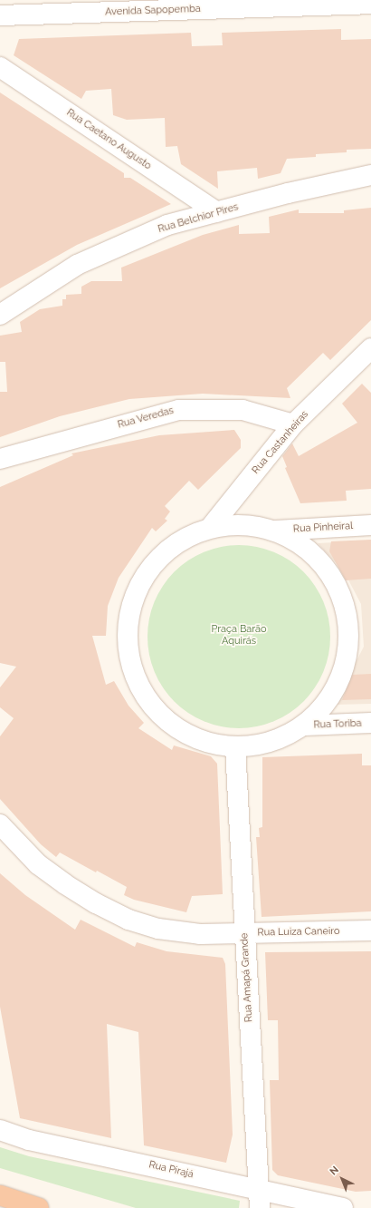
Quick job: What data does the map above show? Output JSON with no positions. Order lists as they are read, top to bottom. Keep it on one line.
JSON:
{"streets":{"street":["Avenida Sapopemba","Rua Caetano Augusto","Rua Belchior Pires","Rua Veredas","Rua Castanheiras","Rua Pinheiral","Rua Toriba","Rua Luiza Caneiro","Rua Amapá Grande","Rua Pirajá"]},"crossings":[["Rua Caetano Augusto","Rua Belchior Pires"],["Rua Veredas","Rua Castanheiras"],["Rua Luiza Caneiro","Rua Amapá Grande"],["Rua Amapá Grande","Rua Pirajá"]],"parks":["Praça Barão Aquirás"],"north":"top left"}
